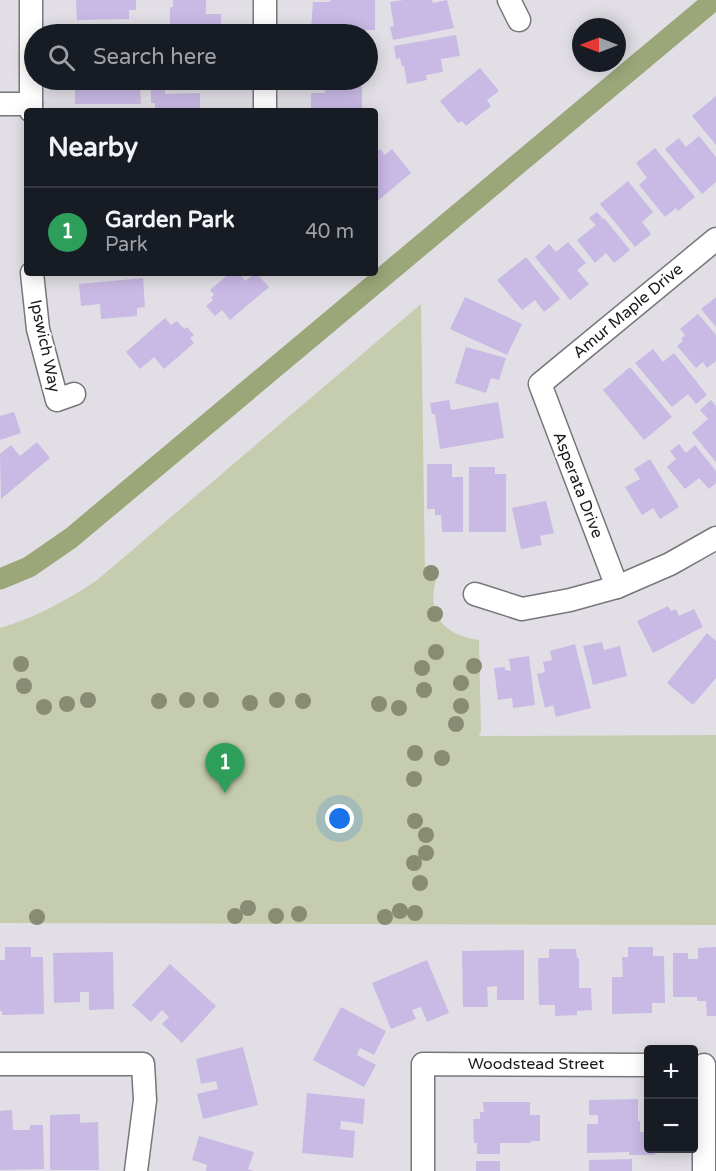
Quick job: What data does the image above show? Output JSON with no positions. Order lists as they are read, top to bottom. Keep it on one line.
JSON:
{"streets":{"street":["Amur Maple Drive","Ipswich Way","Asperata Drive","Woodstead Street"]},"crossings":[["Amur Maple Drive","Asperata Drive"]],"north":"left","page":{"search":"Search here","heading":"Nearby","list":[{"mark":"1","name":"Garden Park","note":"Park","value":"40 m"}],"pins":"1","map_buttons":["+","−"]}}
